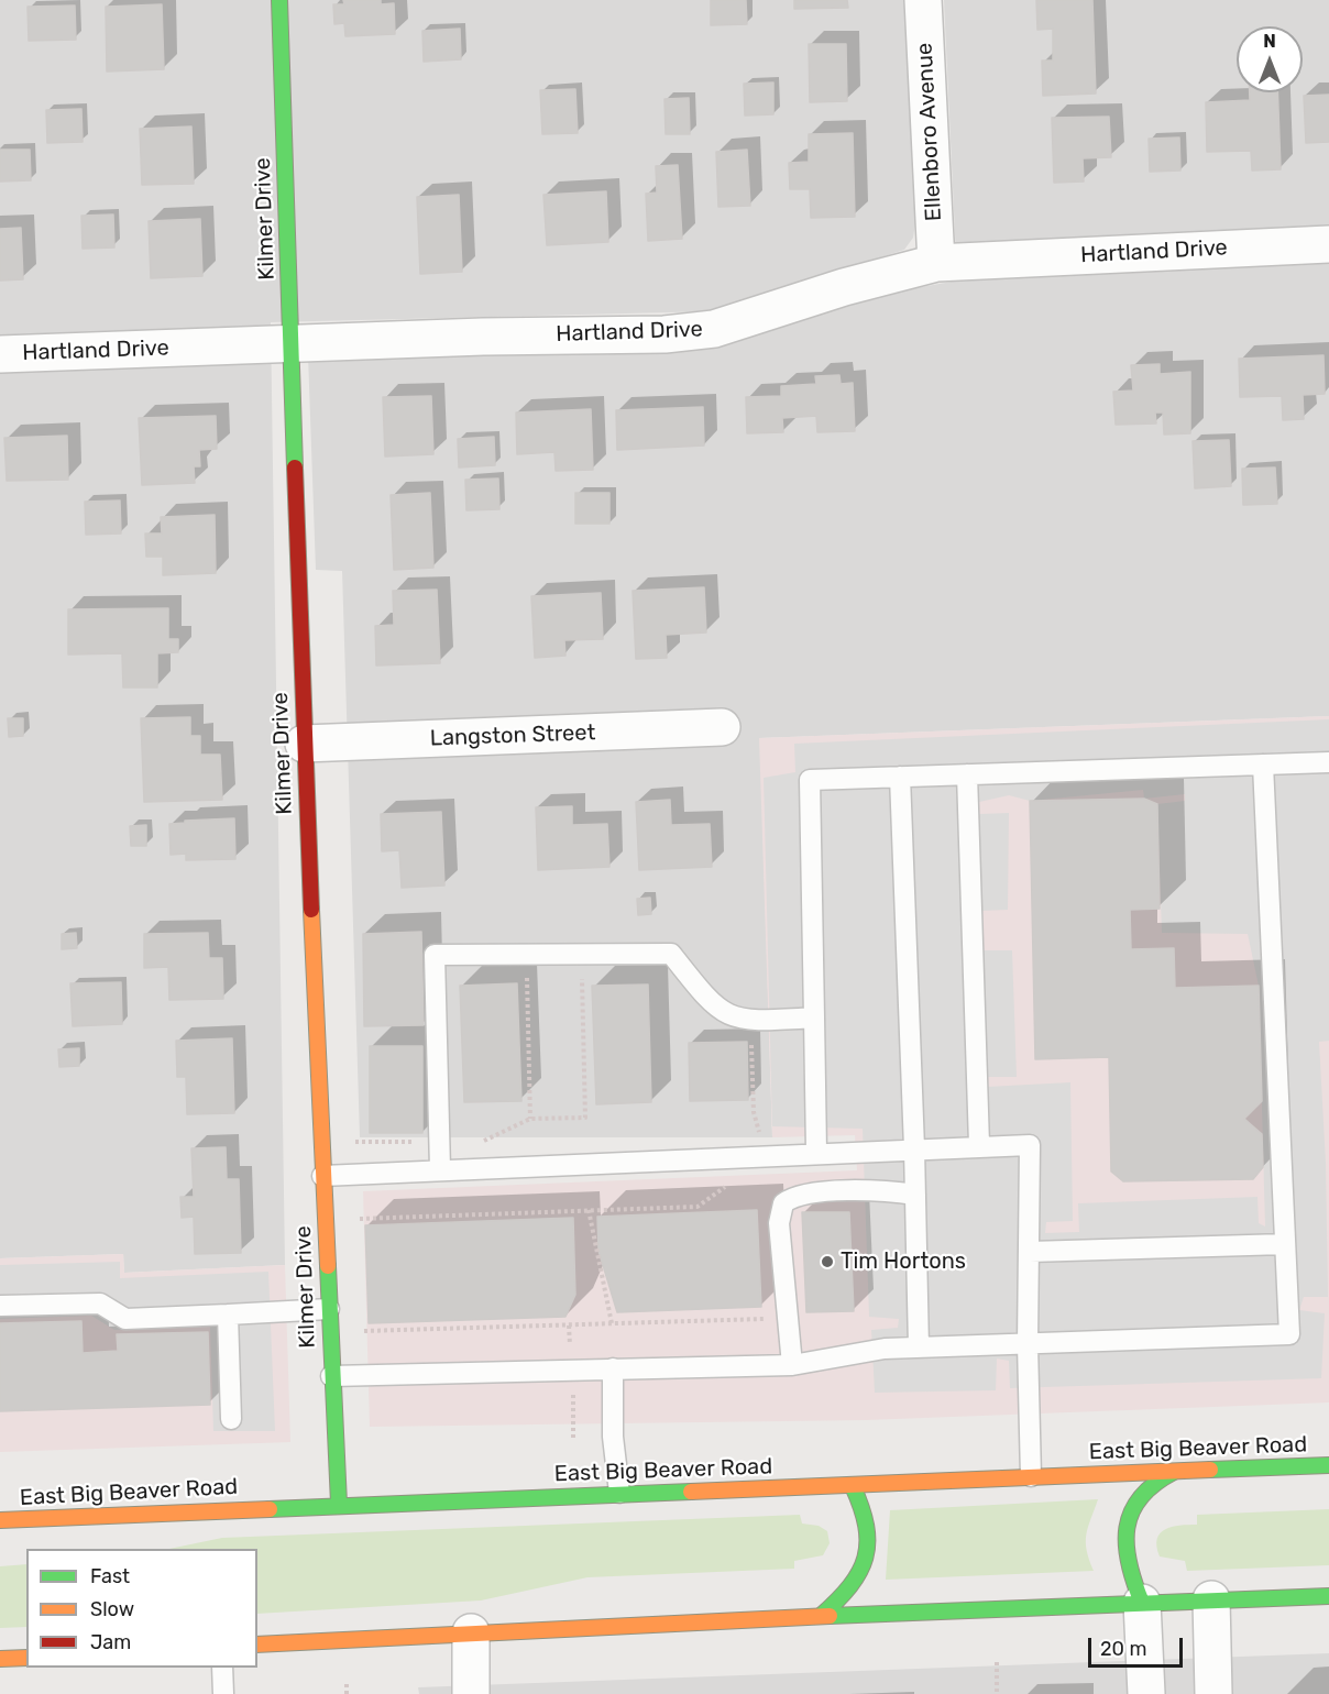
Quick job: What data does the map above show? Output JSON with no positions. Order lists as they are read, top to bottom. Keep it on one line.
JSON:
{"streets":{"main road":["Kilmer Drive","East Big Beaver Road"],"street":["Ellenboro Avenue","Hartland Drive","Langston Street"]},"crossings":[["Ellenboro Avenue","Hartland Drive"],["Kilmer Drive","Hartland Drive"],["Kilmer Drive","Langston Street"],["Kilmer Drive","East Big Beaver Road"]],"places":["Tim Hortons"],"legend":["Fast","Slow","Jam"],"scale_bar":"20 m","north":"top"}
